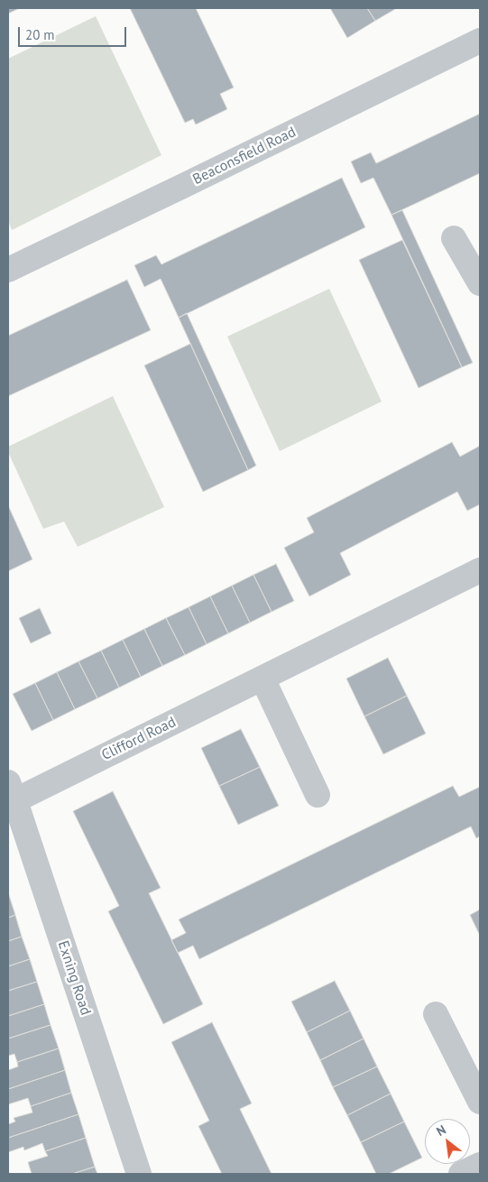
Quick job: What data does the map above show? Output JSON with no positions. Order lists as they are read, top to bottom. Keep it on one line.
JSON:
{"streets":{"street":["Beaconsfield Road","Clifford Road","Exning Road"]},"crossings":[["Clifford Road","Exning Road"]],"scale_bar":"20 m","north":"top left"}
